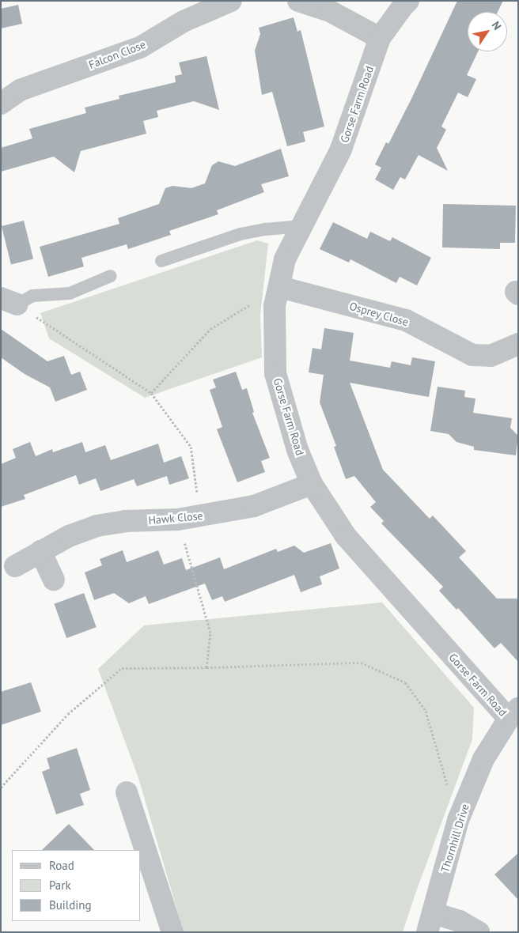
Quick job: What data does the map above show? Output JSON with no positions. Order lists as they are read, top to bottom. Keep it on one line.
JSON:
{"streets":{"street":["Falcon Close","Gorse Farm Road","Osprey Close","Hawk Close","Thornhill Drive"]},"crossings":[["Gorse Farm Road","Osprey Close"],["Gorse Farm Road","Hawk Close"],["Gorse Farm Road","Thornhill Drive"]],"legend":["Road","Park","Building"],"north":"top right"}
